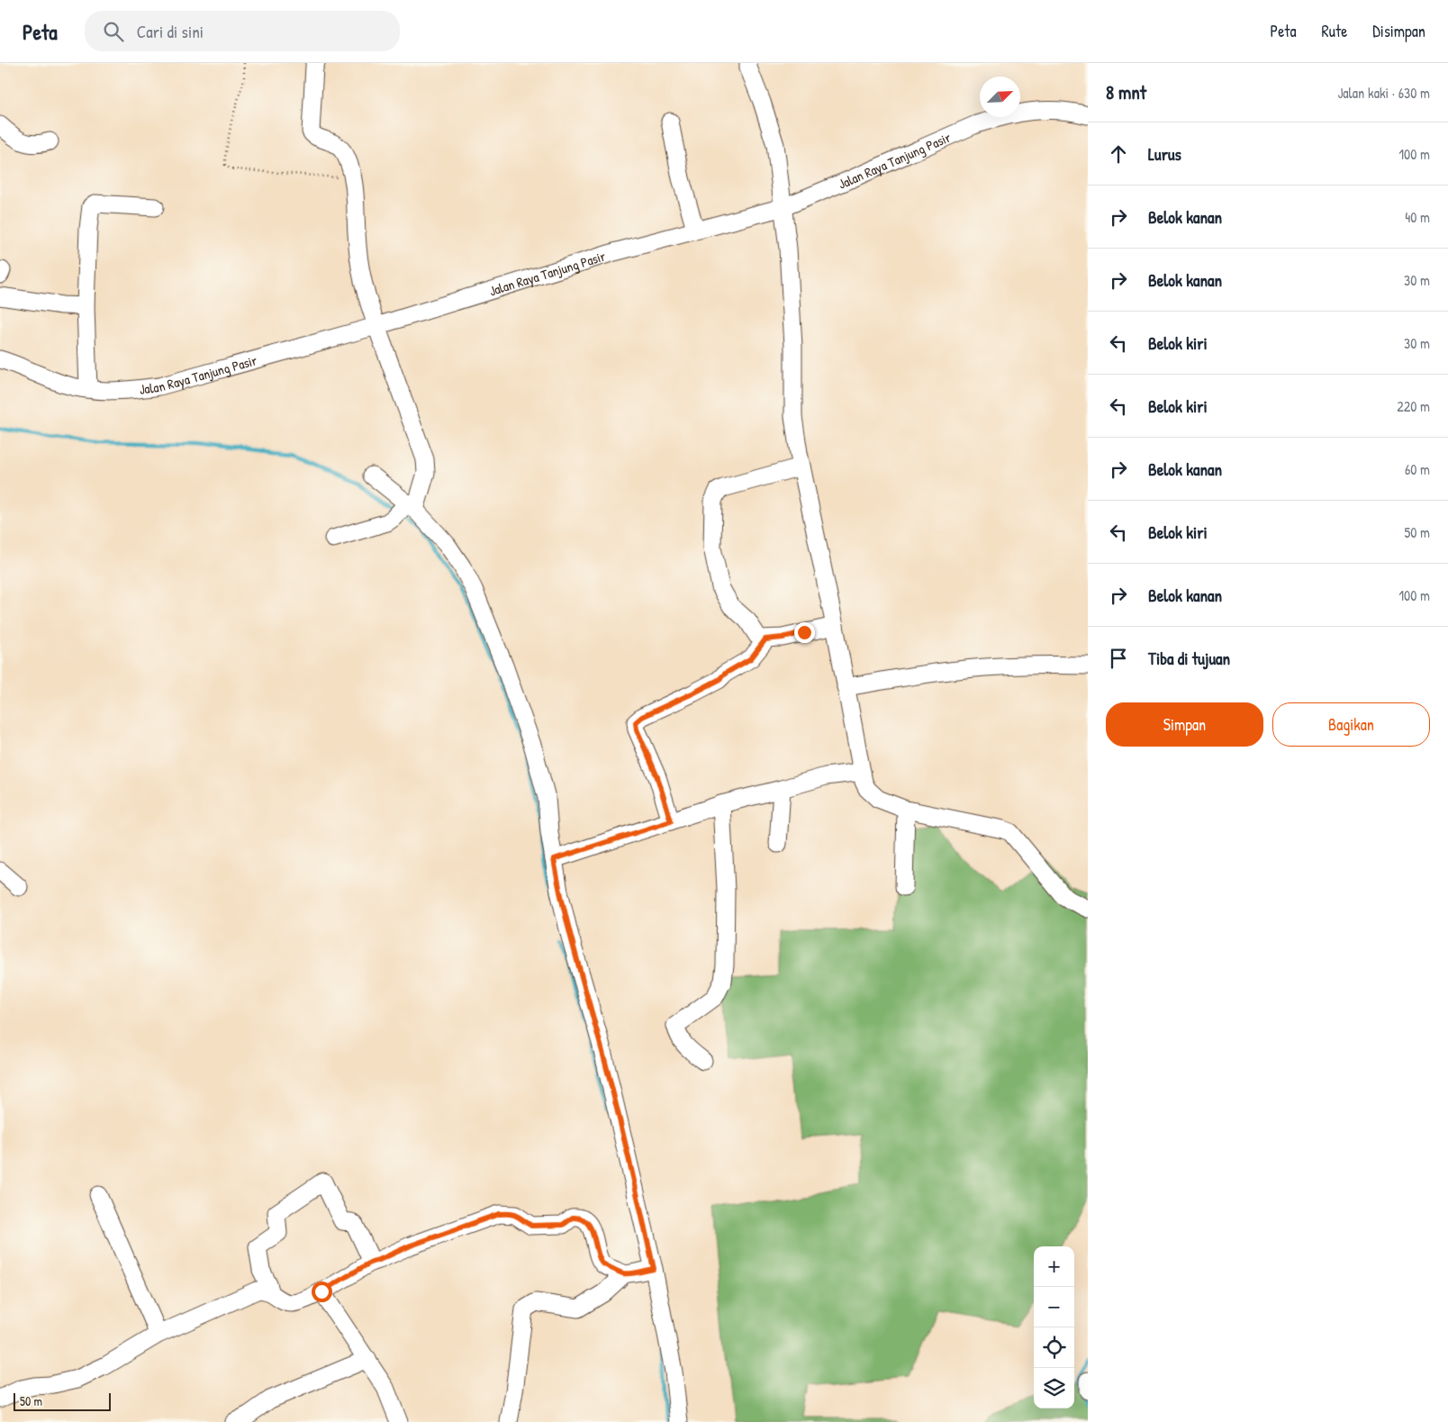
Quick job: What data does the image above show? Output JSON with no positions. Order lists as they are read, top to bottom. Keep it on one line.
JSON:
{"streets":{"street":["Jalan Raya Tanjung Pasir"]},"scale_bar":"50 m","north":"top right","page":{"header":"Peta","search":"Cari di sini","nav":["Peta","Rute","Disimpan"],"heading":["8 mnt","Jalan kaki · 630 m"],"list":[["Lurus","100 m"],["Belok kanan","40 m"],["Belok kanan","30 m"],["Belok kiri","30 m"],["Belok kiri","220 m"],["Belok kanan","60 m"],["Belok kiri","50 m"],["Belok kanan","100 m"],"Tiba di tujuan"],"buttons":["Simpan","Bagikan"],"map_buttons":["+","−"],"scale":"50 m"}}
